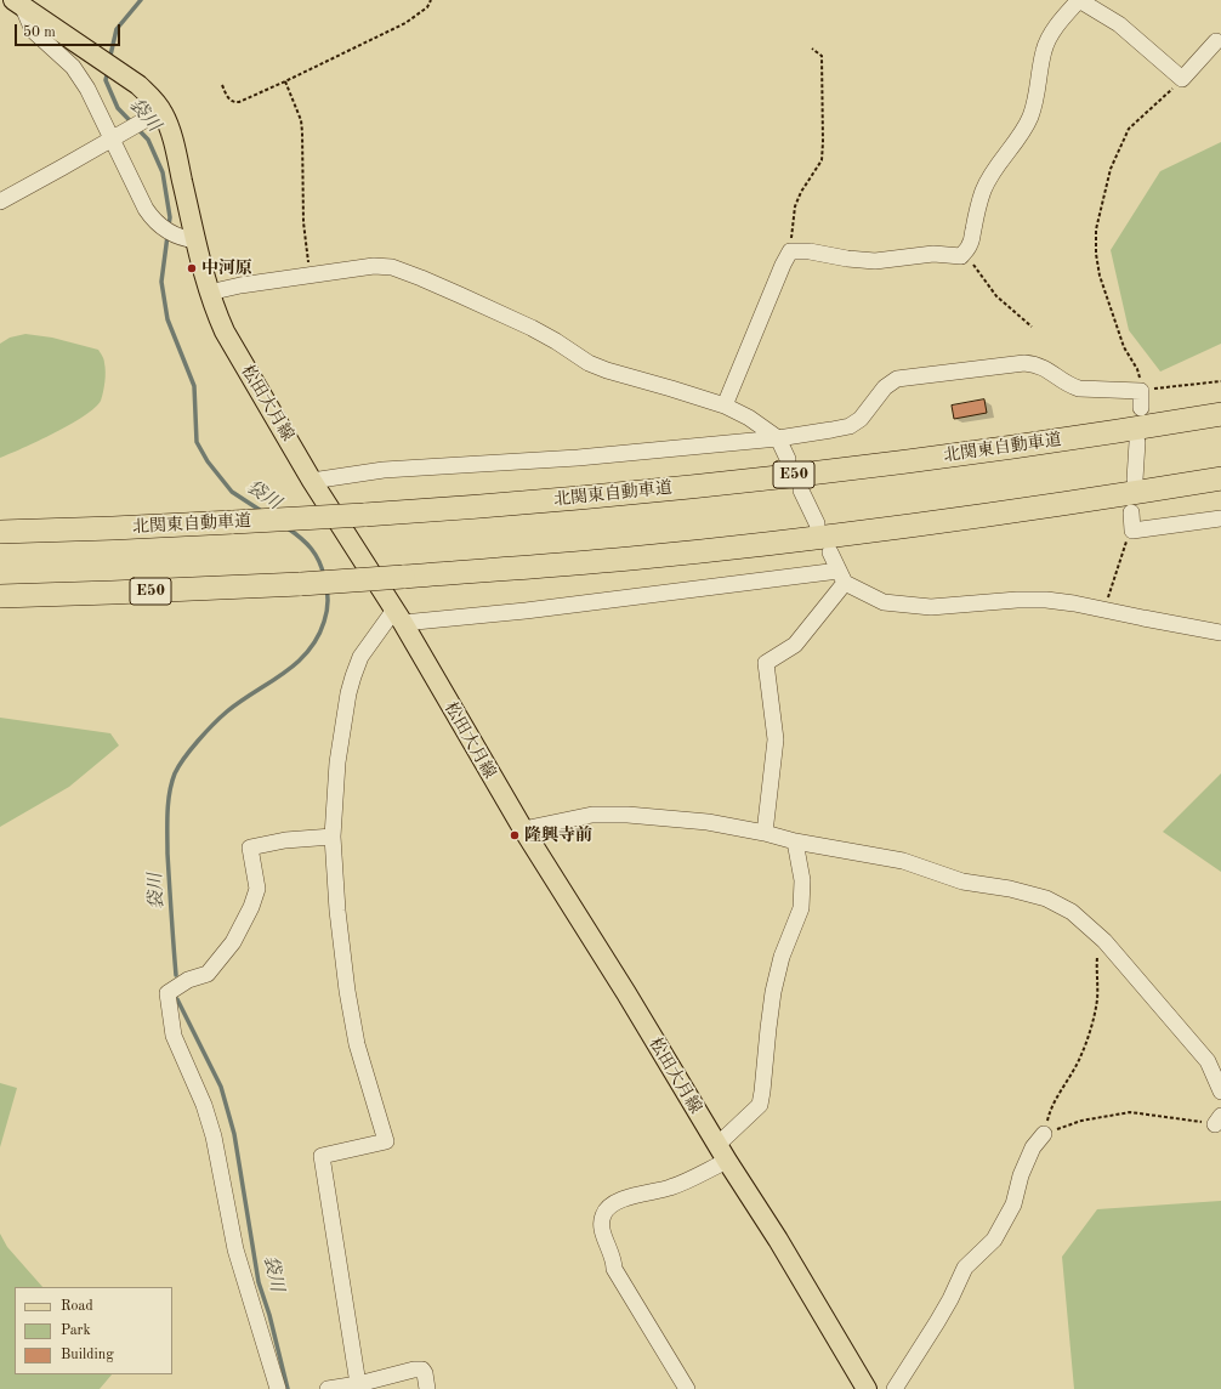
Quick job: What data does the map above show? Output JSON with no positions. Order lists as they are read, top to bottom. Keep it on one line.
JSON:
{"streets":{"highway":["北関東自動車道","E50"],"main road":["松田大月線"]},"water":["袋川"],"places":["中河原","隆興寺前"],"legend":["Road","Park","Building"],"scale_bar":"50 m"}
